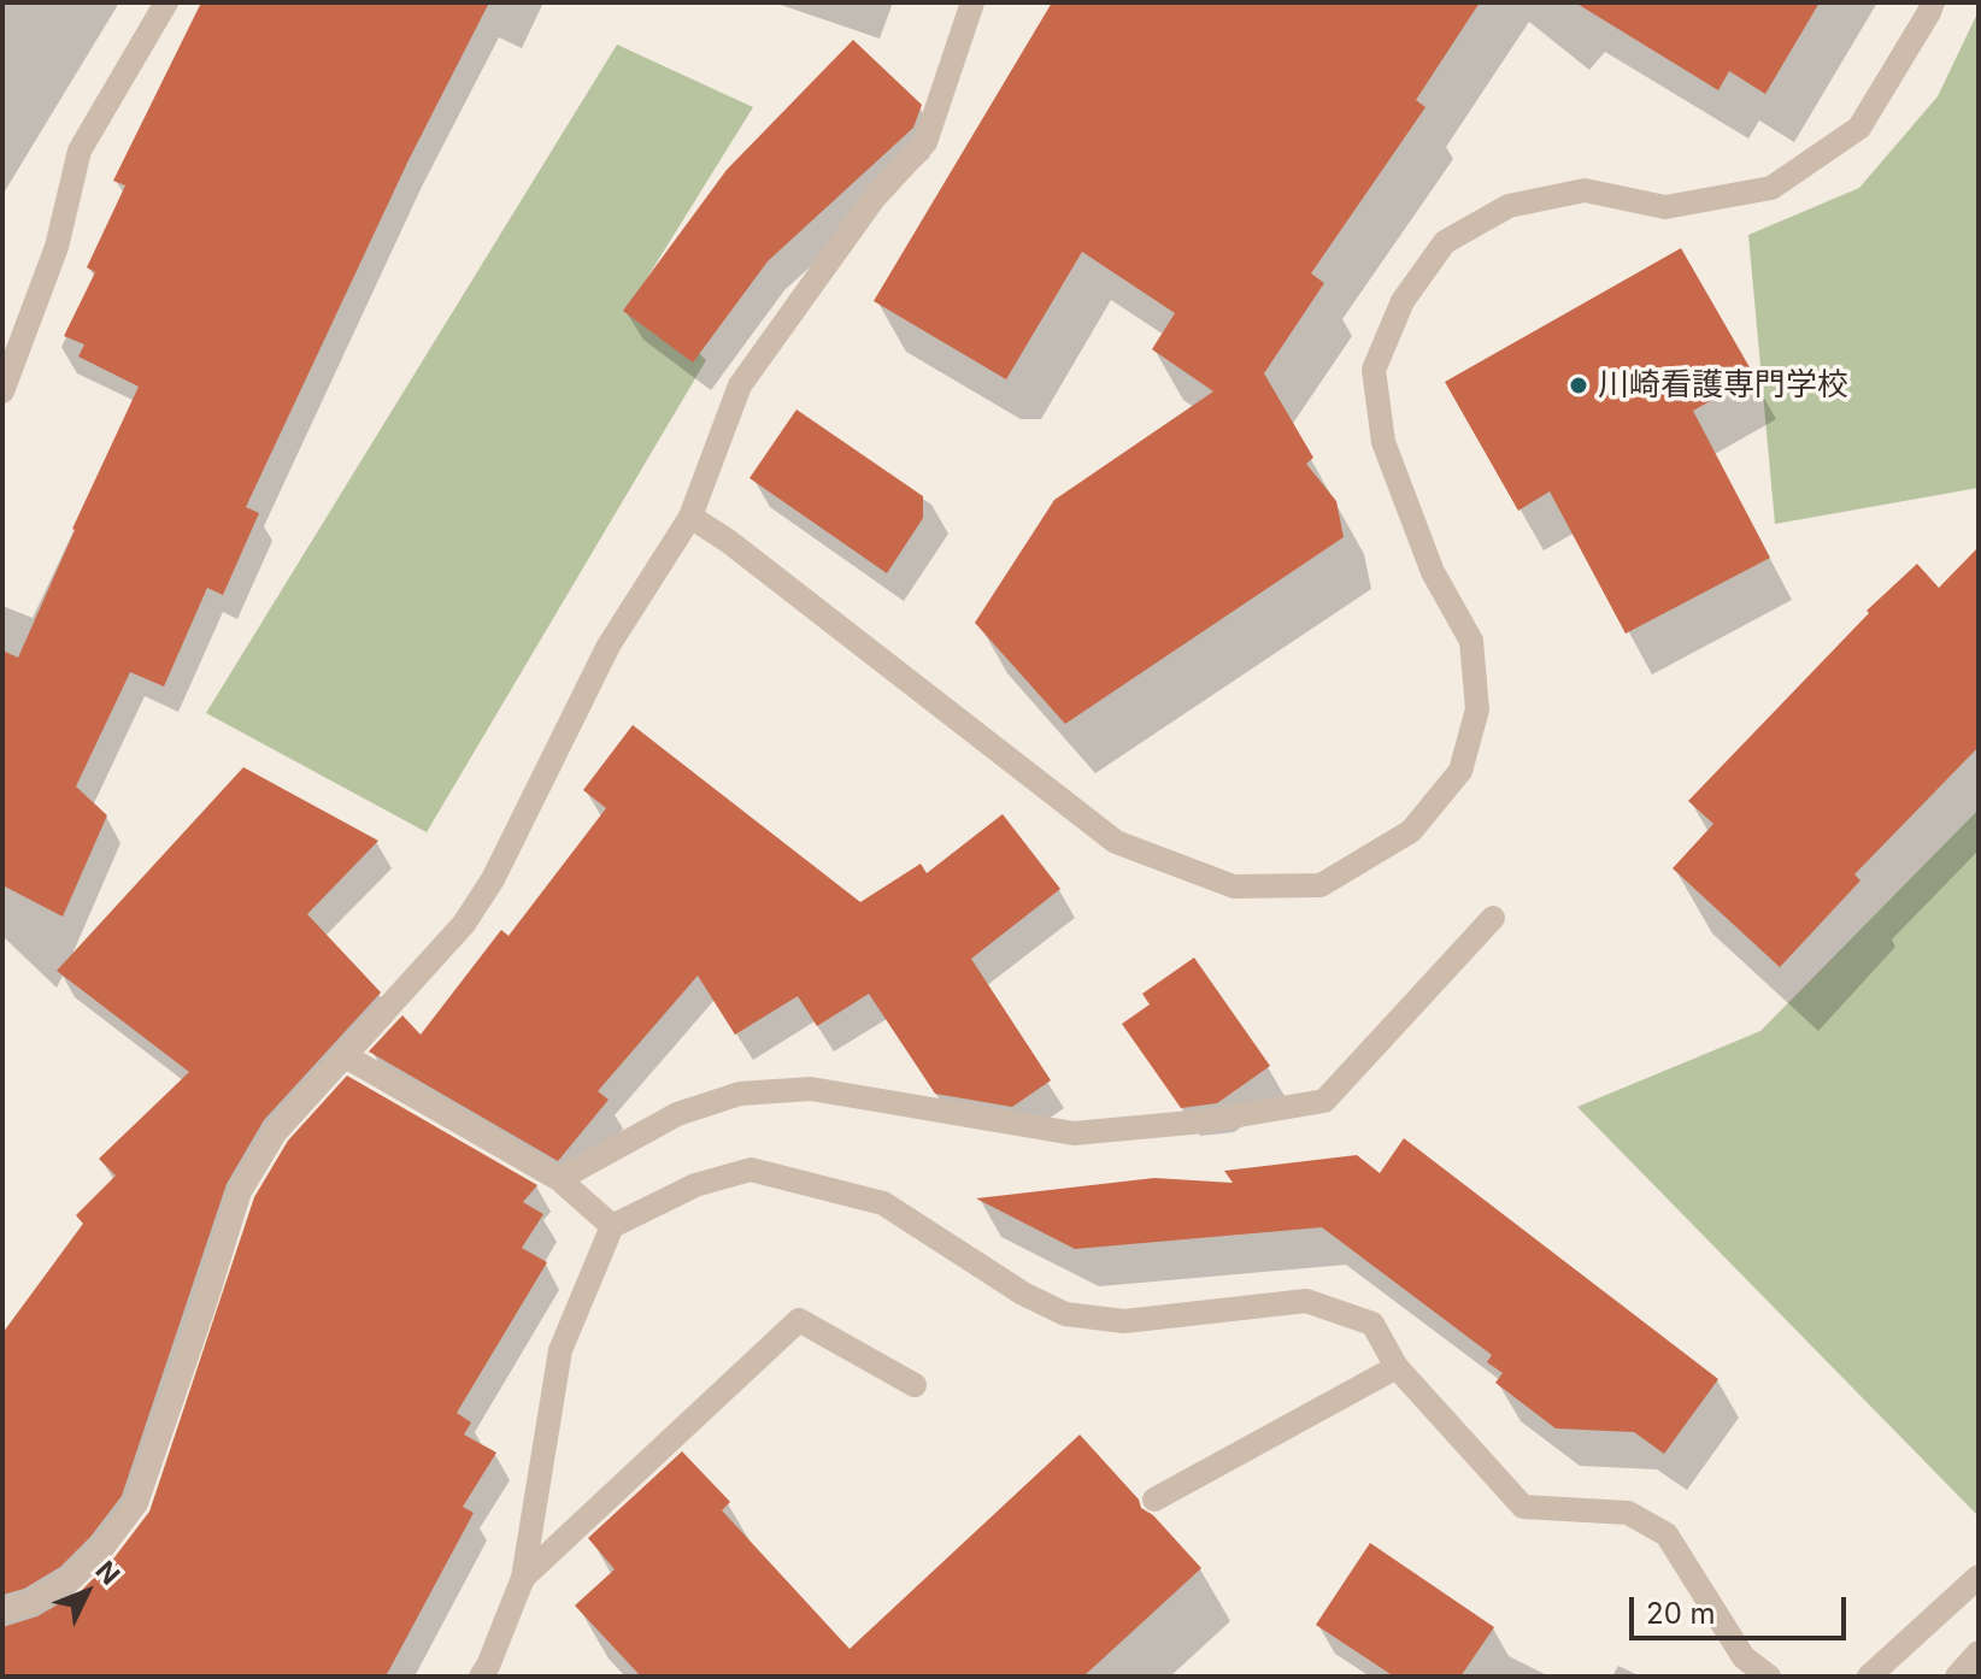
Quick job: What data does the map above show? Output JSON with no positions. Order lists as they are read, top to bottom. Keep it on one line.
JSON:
{"places":["川崎看護専門学校"],"scale_bar":"20 m","north":"top right"}
